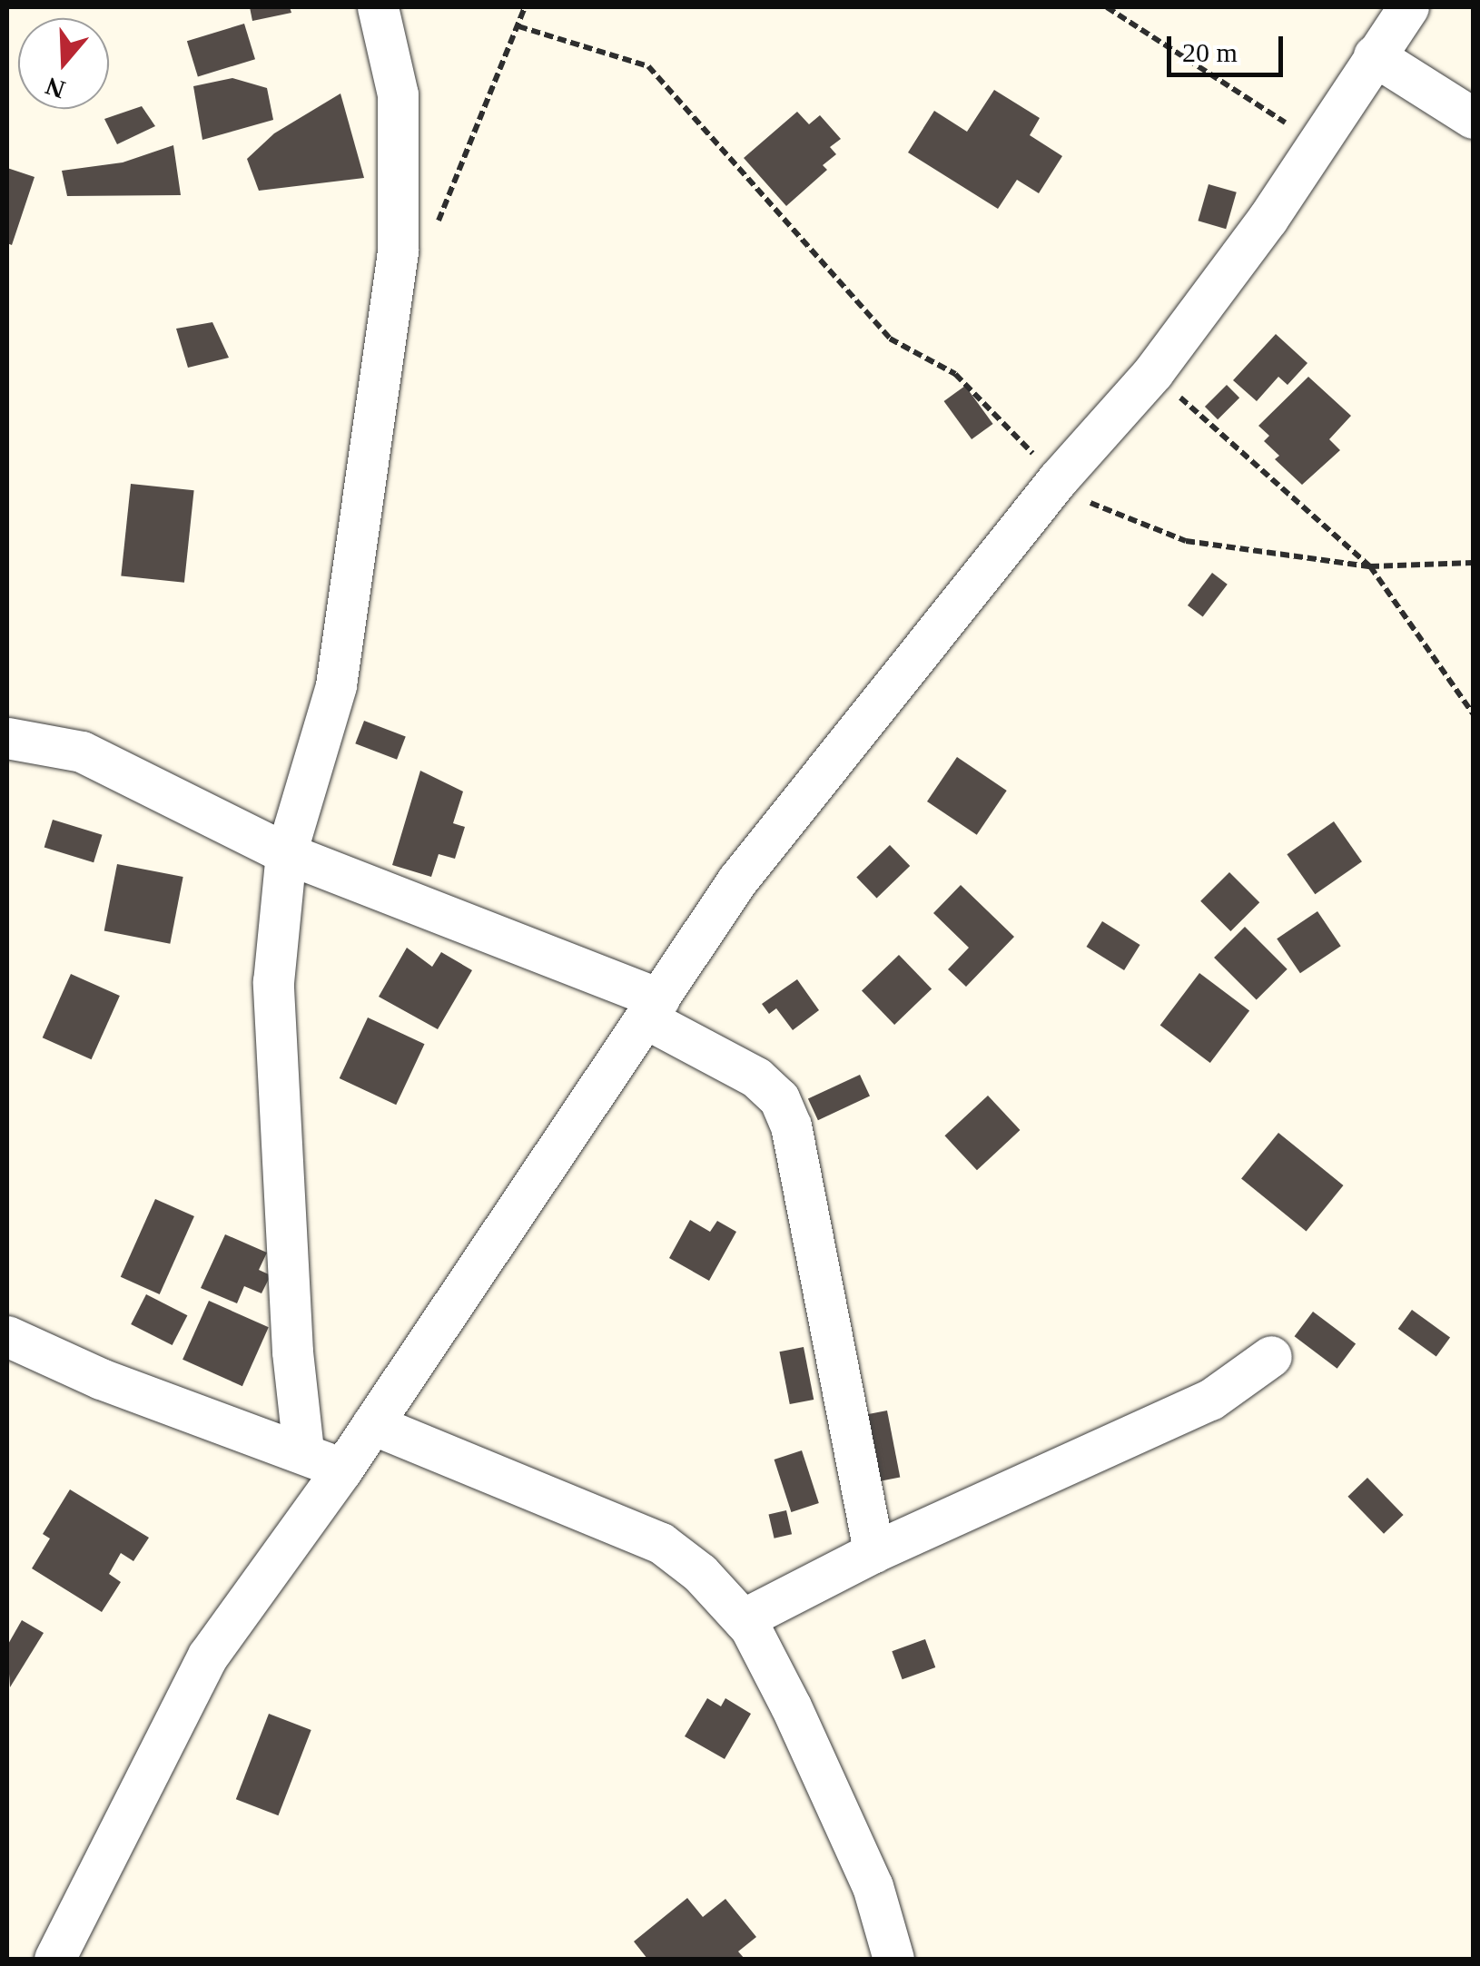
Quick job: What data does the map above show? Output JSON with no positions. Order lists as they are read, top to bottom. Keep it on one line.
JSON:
{"scale_bar":"20 m","north":"bottom"}
